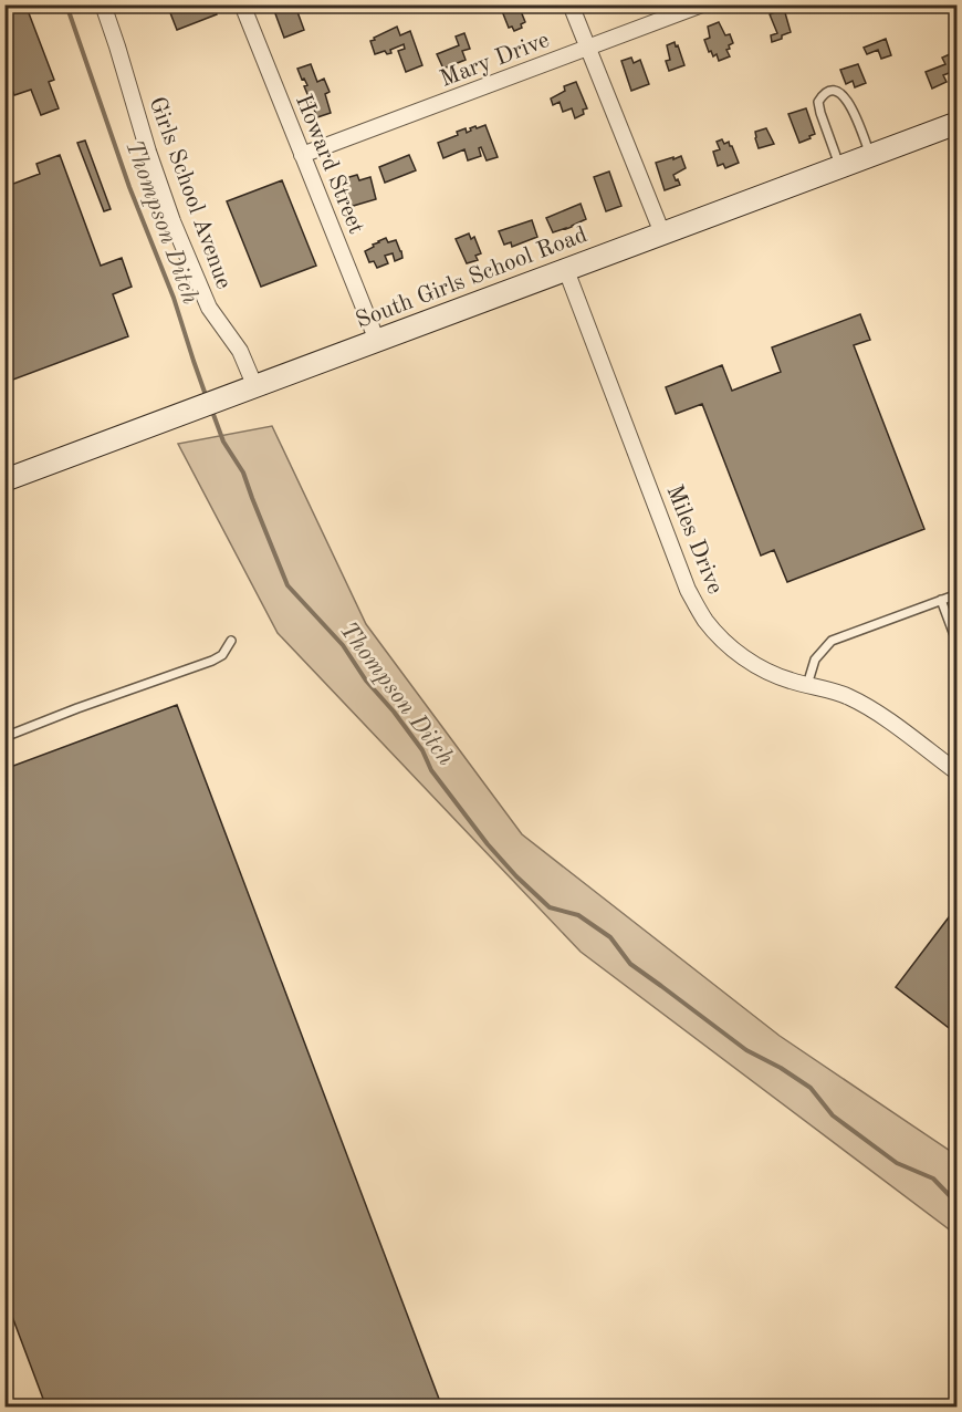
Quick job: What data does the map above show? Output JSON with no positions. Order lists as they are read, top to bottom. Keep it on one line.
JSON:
{"streets":{"main road":["South Girls School Road"],"street":["Mary Drive","Howard Street","Girls School Avenue","Miles Drive"]},"crossings":[["Mary Drive","Howard Street"],["Howard Street","South Girls School Road"],["Girls School Avenue","South Girls School Road"],["South Girls School Road","Miles Drive"]],"water":["Thompson Ditch"]}
